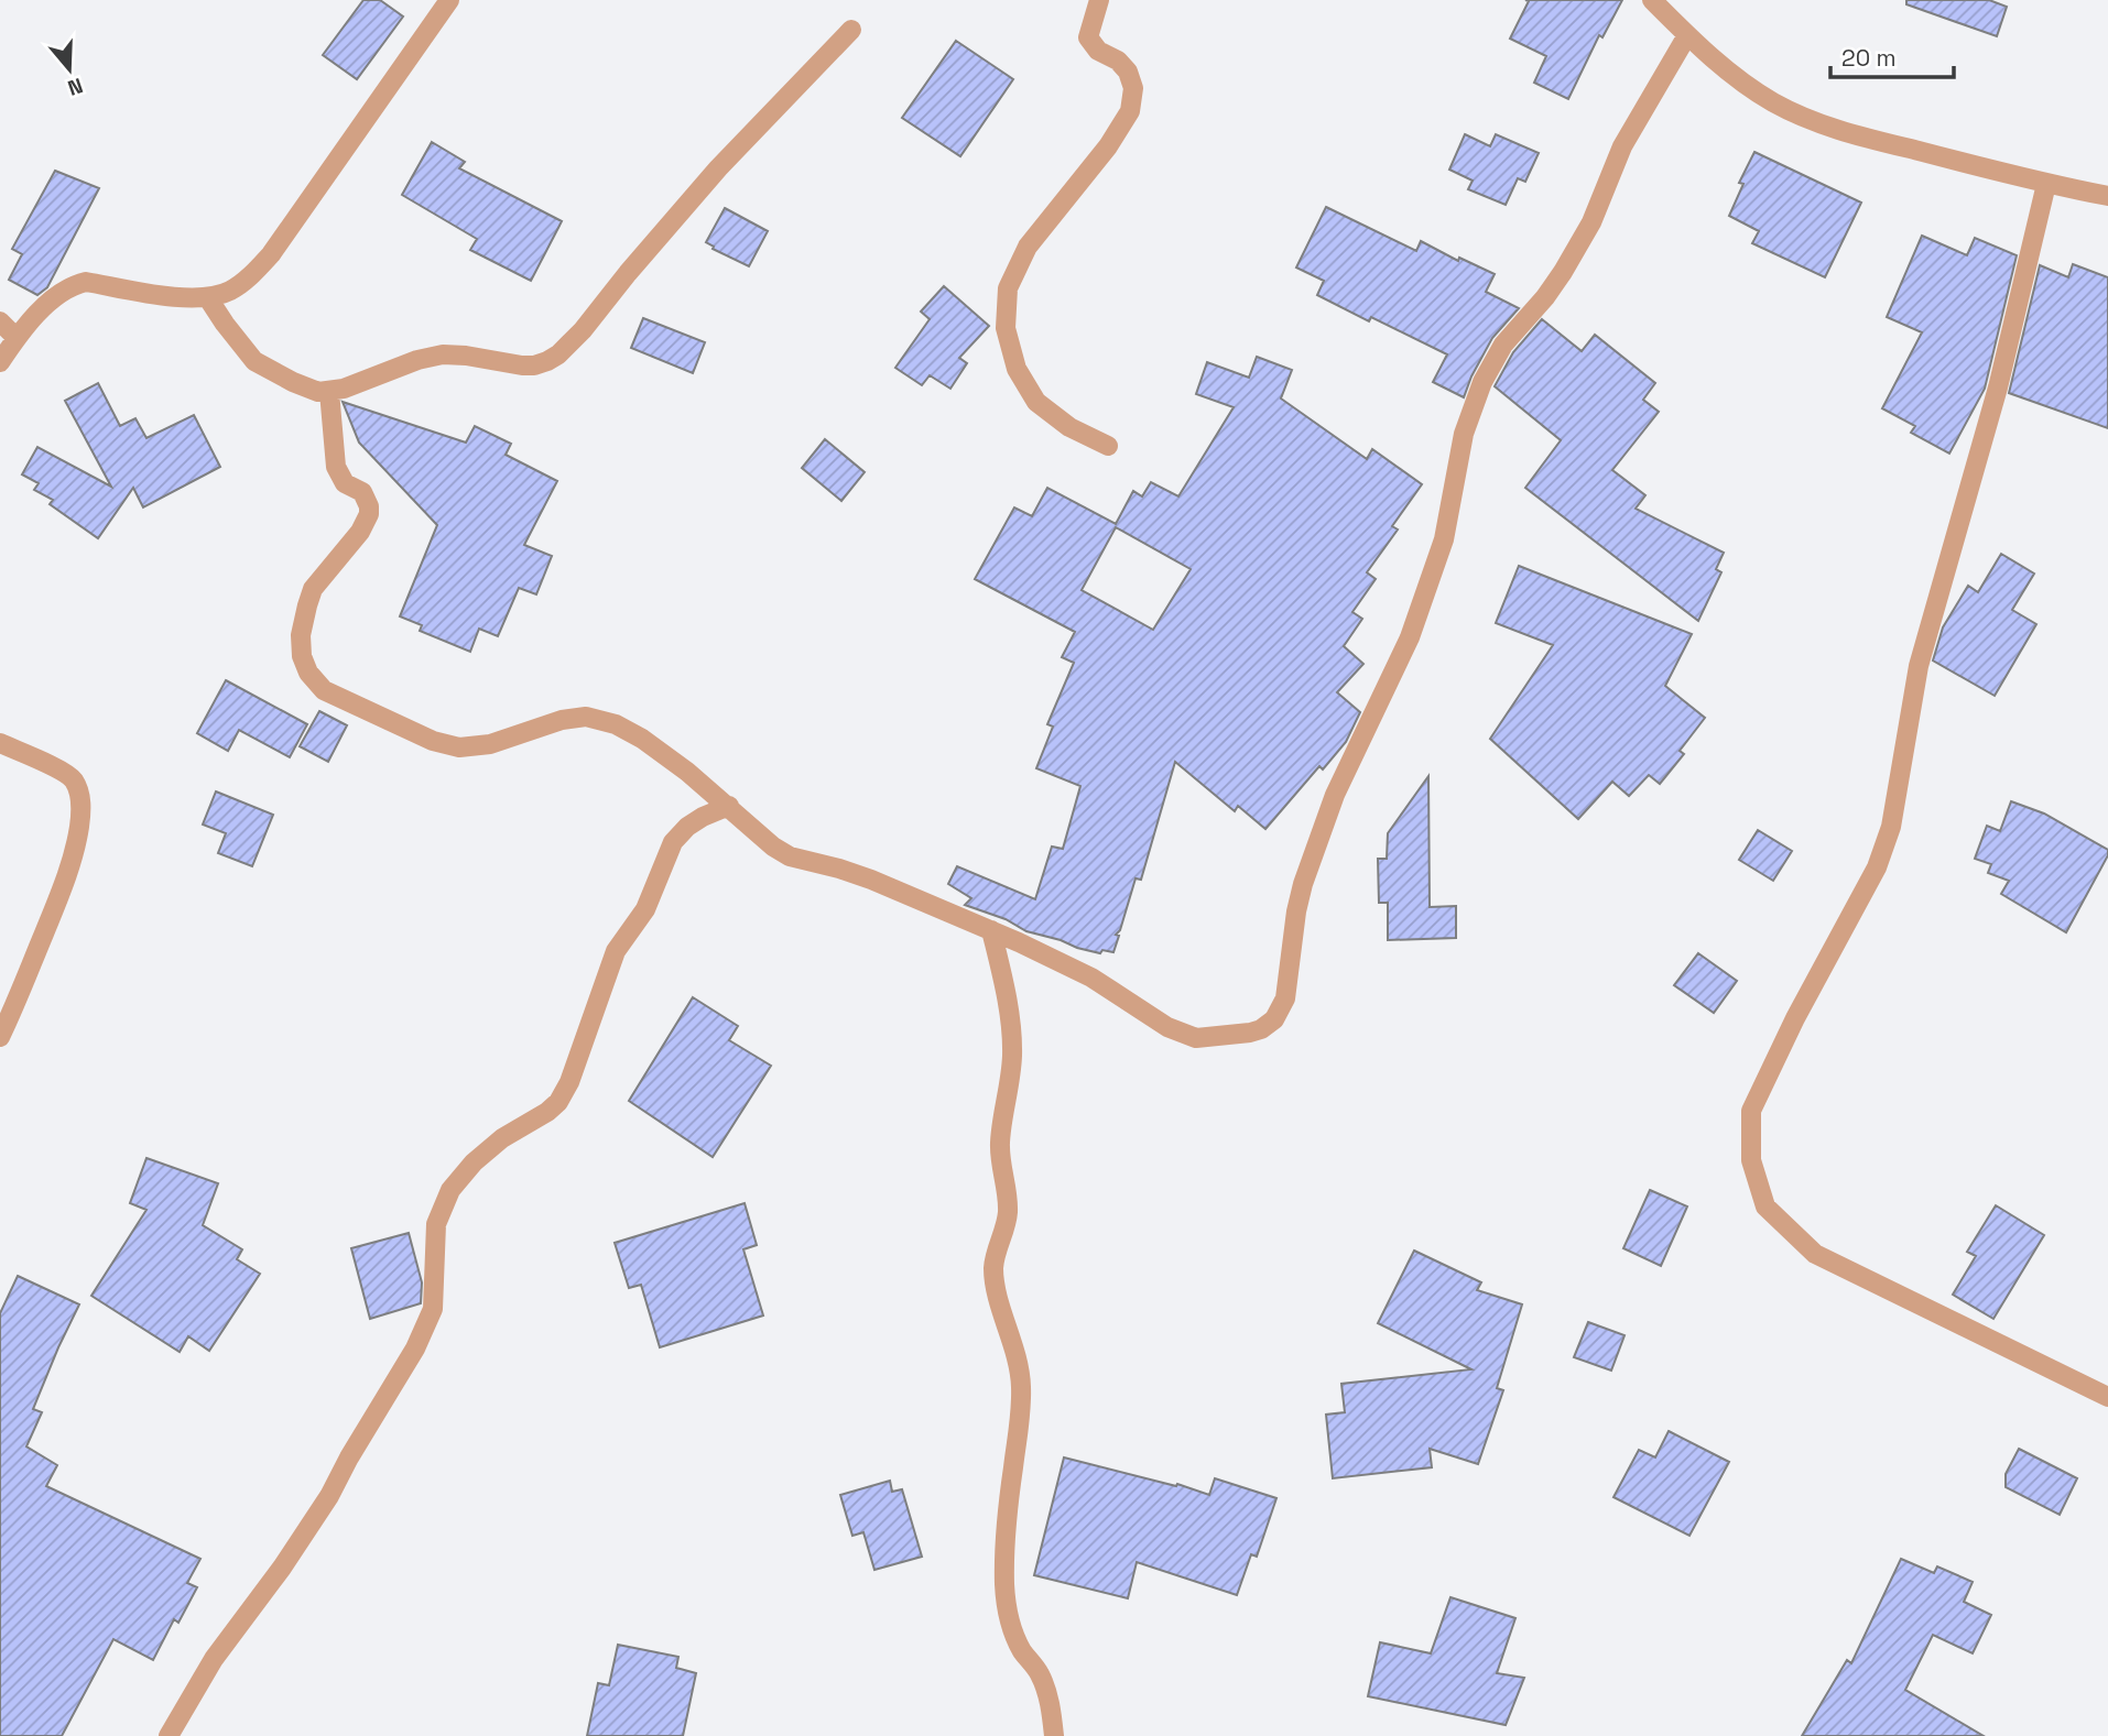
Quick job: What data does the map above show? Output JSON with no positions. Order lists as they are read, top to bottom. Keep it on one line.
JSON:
{"scale_bar":"20 m","north":"bottom"}
